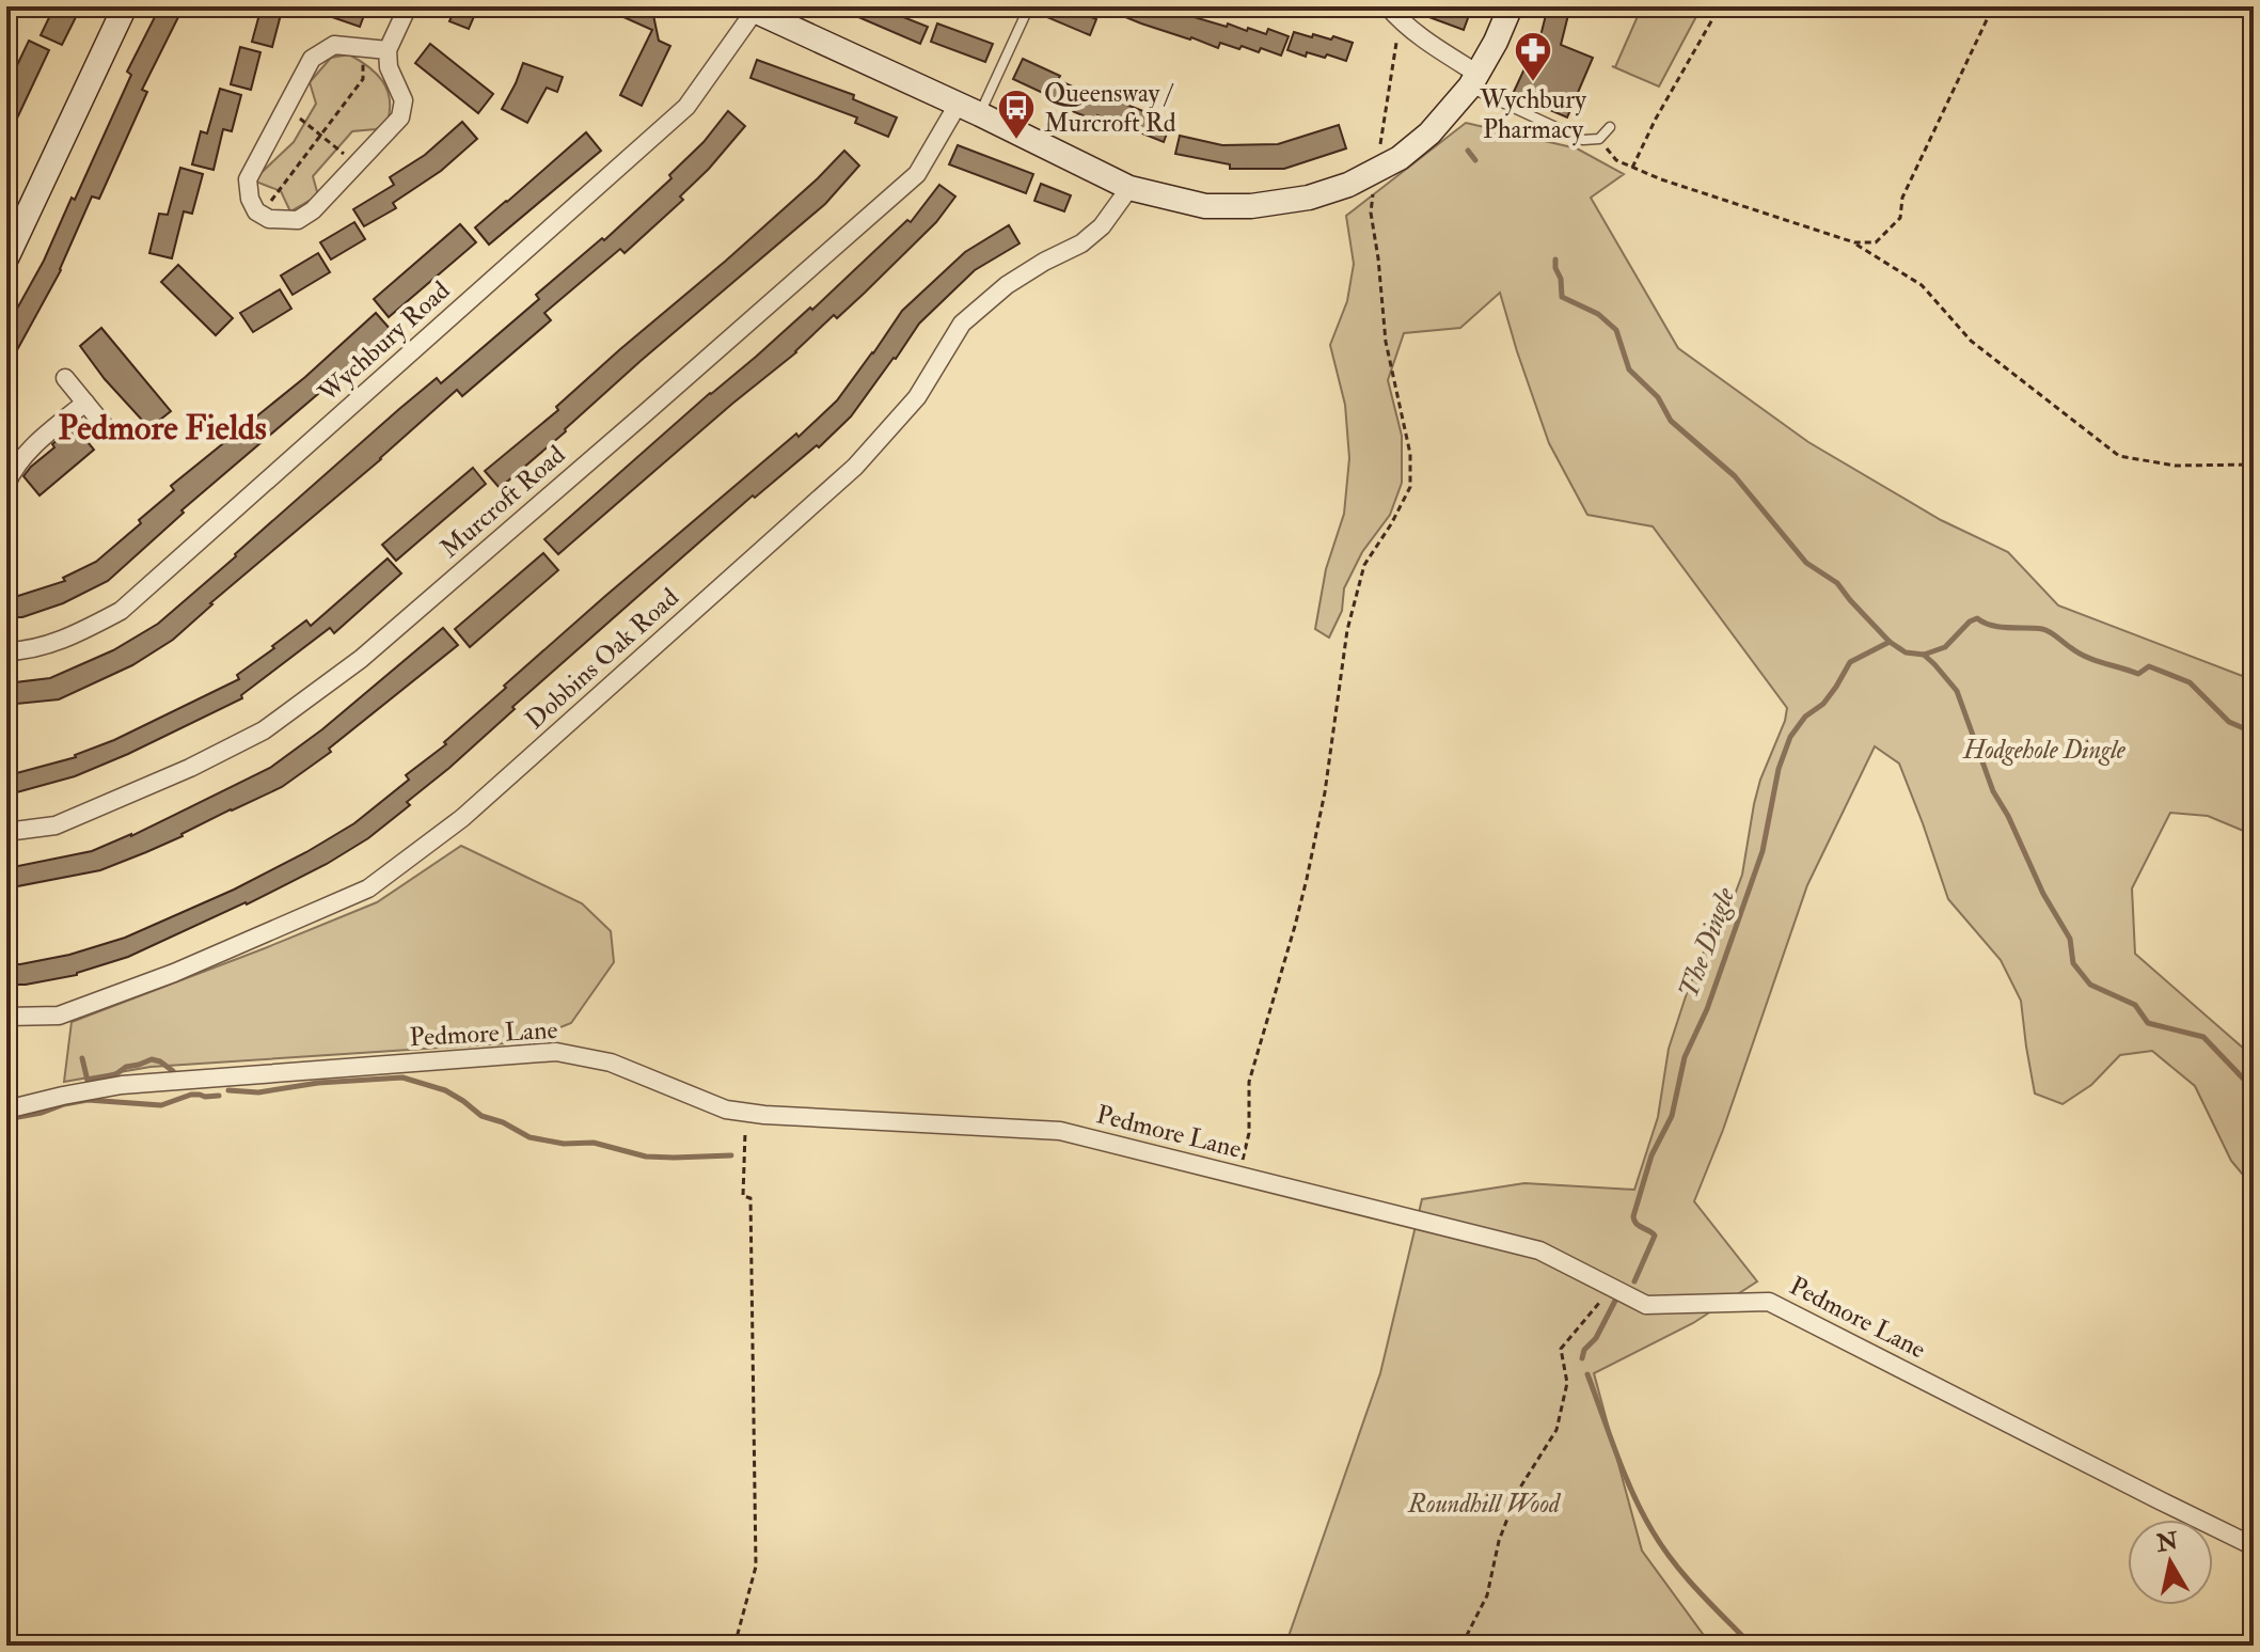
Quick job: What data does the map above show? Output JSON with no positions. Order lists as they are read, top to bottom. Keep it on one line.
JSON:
{"streets":{"street":["Wychbury Road","Murcroft Road","Dobbins Oak Road","Pedmore Lane"]},"districts":["Pedmore Fields"],"water":["The Dingle"],"parks":["Hodgehole Dingle","Roundhill Wood"],"places":{"pharmacy":["Wychbury Pharmacy"],"bus stop":["Queensway / Murcroft Rd"]},"north":"top"}
